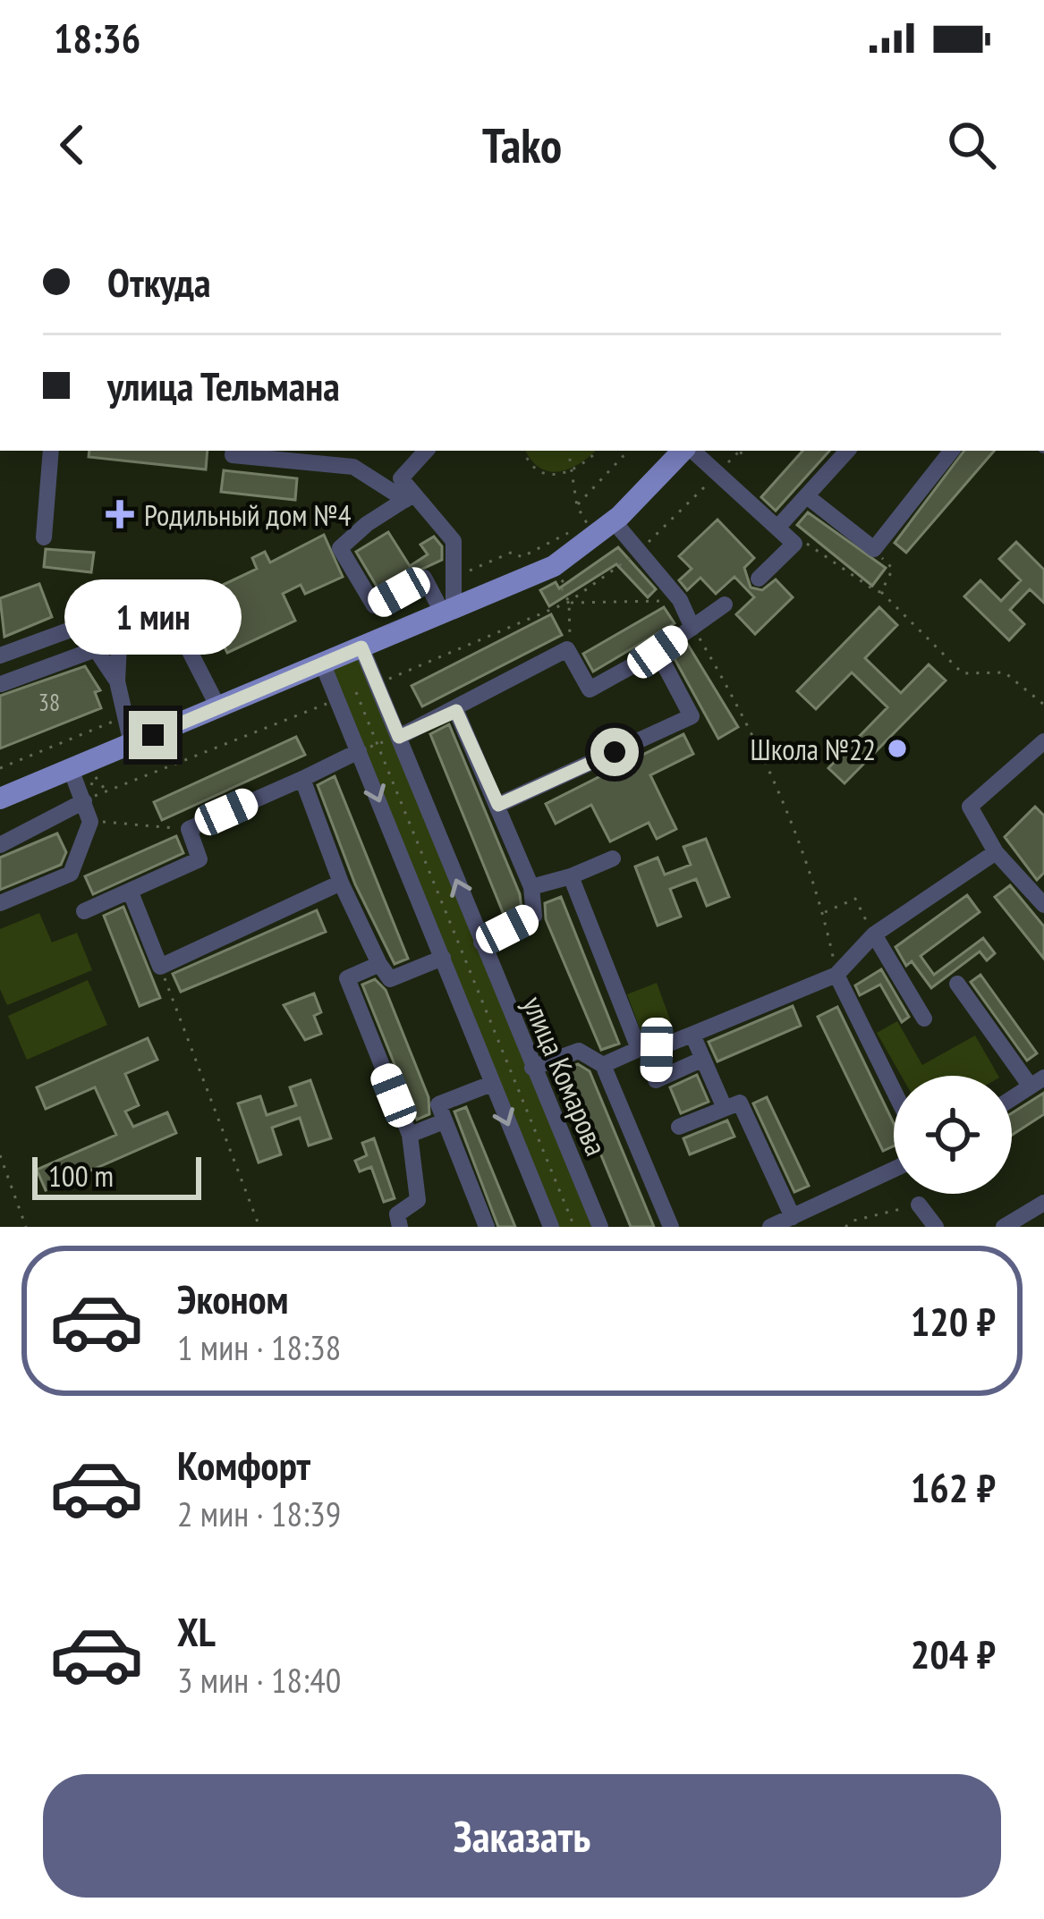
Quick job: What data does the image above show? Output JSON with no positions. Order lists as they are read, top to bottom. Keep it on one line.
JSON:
{"streets":{"street":["улица Комарова"]},"places":{"health":["Родильный дом №4"],"other":["Школа №22"]},"house_numbers":["38"],"scale_bar":"100 m","page":{"status":"18:36","header":"Tako","banner":["Откуда","улица Тельмана"],"bubble":"1 мин","scale":"100 m","list":[{"name":"Эконом","note":"1 мин · 18:38","value":"120 ₽"},{"name":"Комфорт","note":"2 мин · 18:39","value":"162 ₽"},{"name":"XL","note":"3 мин · 18:40","value":"204 ₽"}],"buttons":"Заказать"}}
